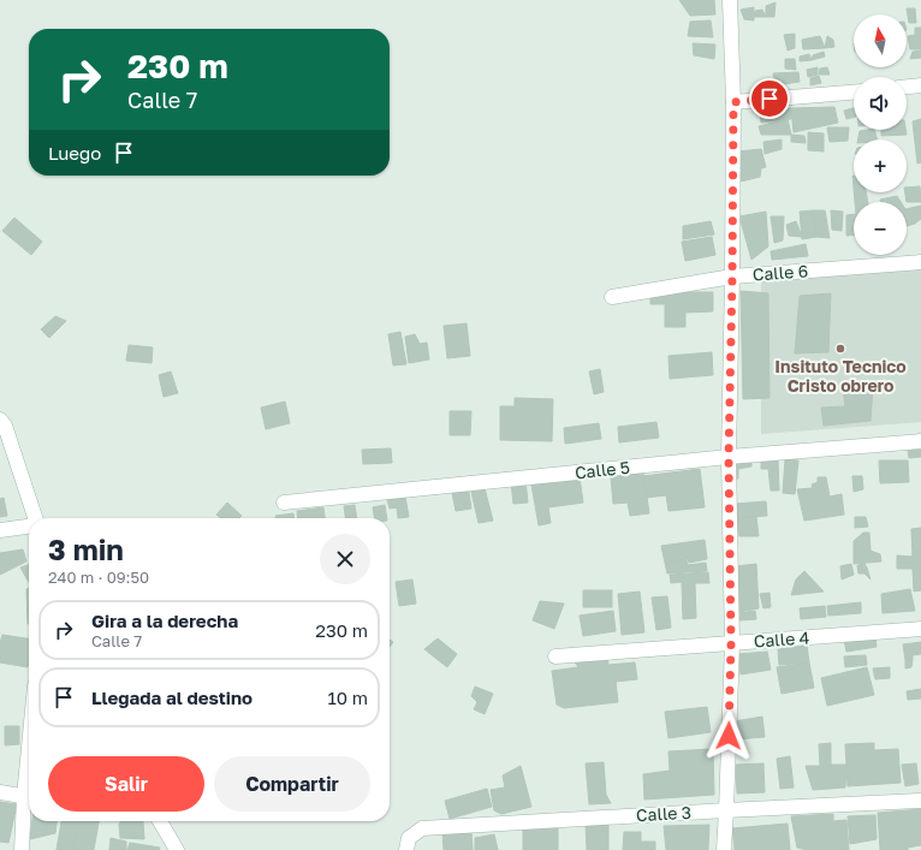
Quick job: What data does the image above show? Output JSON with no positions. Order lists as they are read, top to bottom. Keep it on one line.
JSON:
{"streets":{"street":["Calle 6","Calle 5","Calle 4","Calle 3"]},"places":["Insituto Tecnico Cristo obrero"],"north":"top","page":{"map_buttons":["+","−"],"turn":["230 m","Calle 7"],"then":"Luego","heading":["3 min","240 m · 09:50"],"list":[{"name":"Gira a la derecha","note":"Calle 7","value":"230 m"},{"name":"Llegada al destino","value":"10 m"}],"buttons":["Salir","Compartir"]}}
